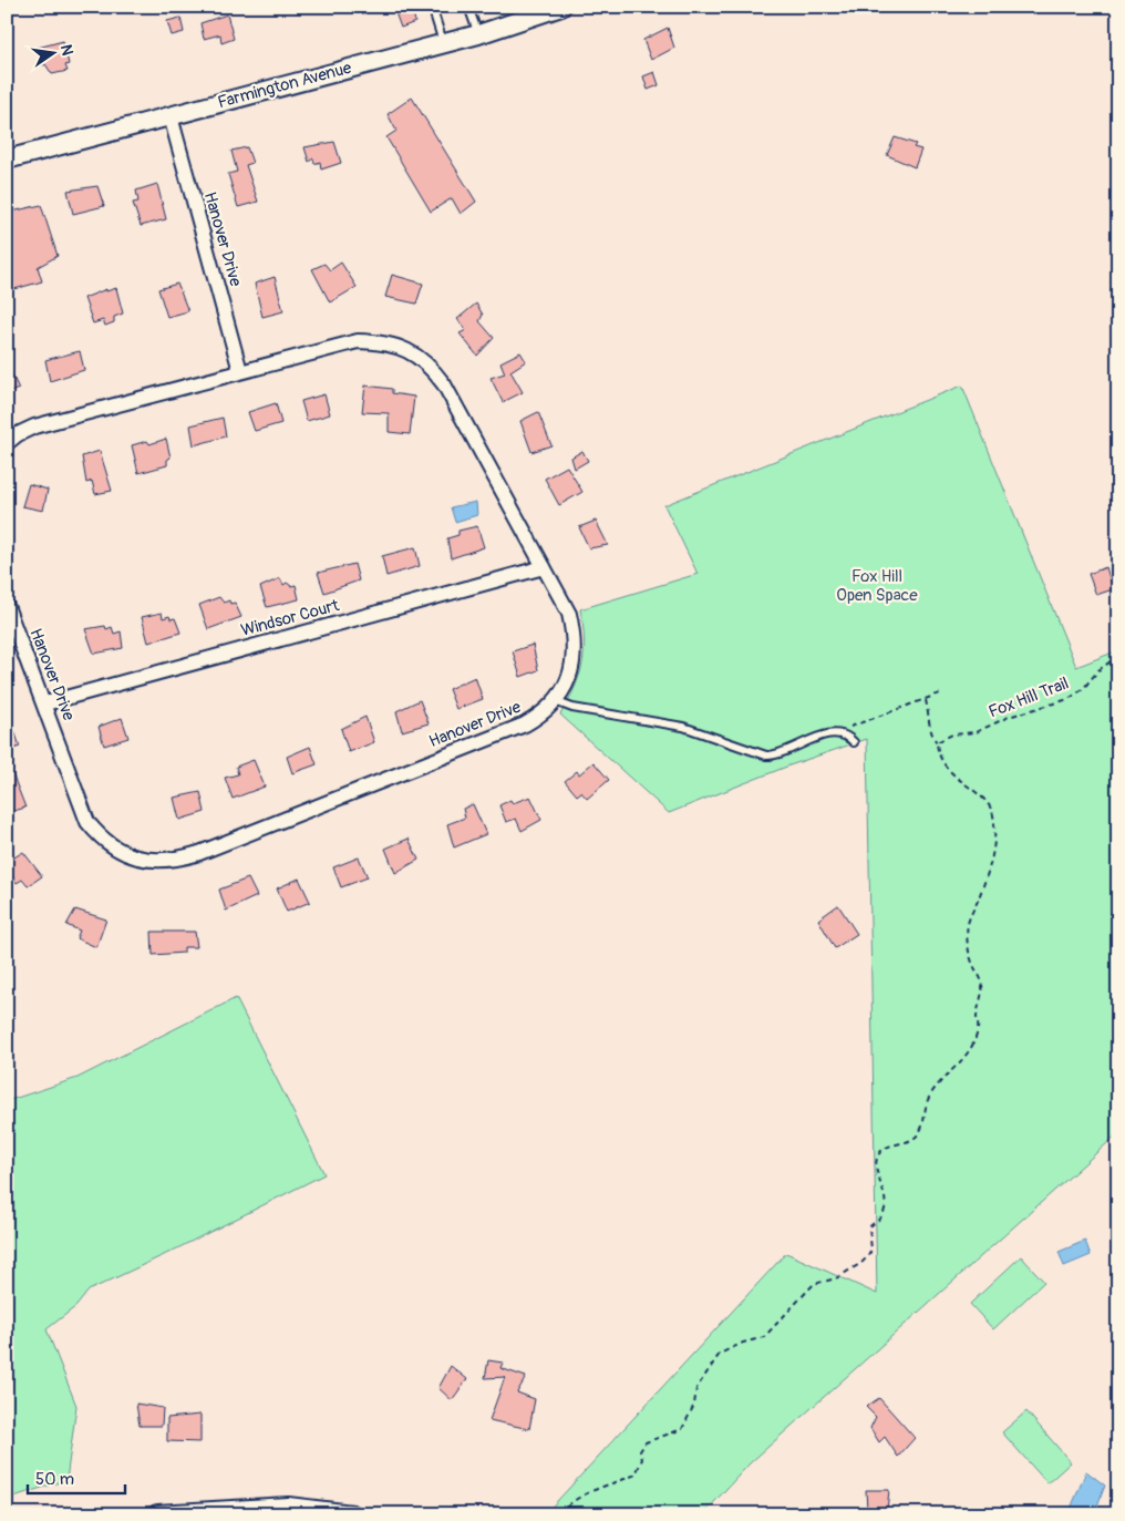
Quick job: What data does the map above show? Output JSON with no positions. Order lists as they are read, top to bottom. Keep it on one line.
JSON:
{"streets":{"street":["Farmington Avenue","Hanover Drive","Windsor Court"],"path":["Fox Hill Trail"]},"crossings":[["Farmington Avenue","Hanover Drive"],["Hanover Drive","Windsor Court"]],"parks":["Fox Hill Open Space"],"scale_bar":"50 m","north":"right"}
